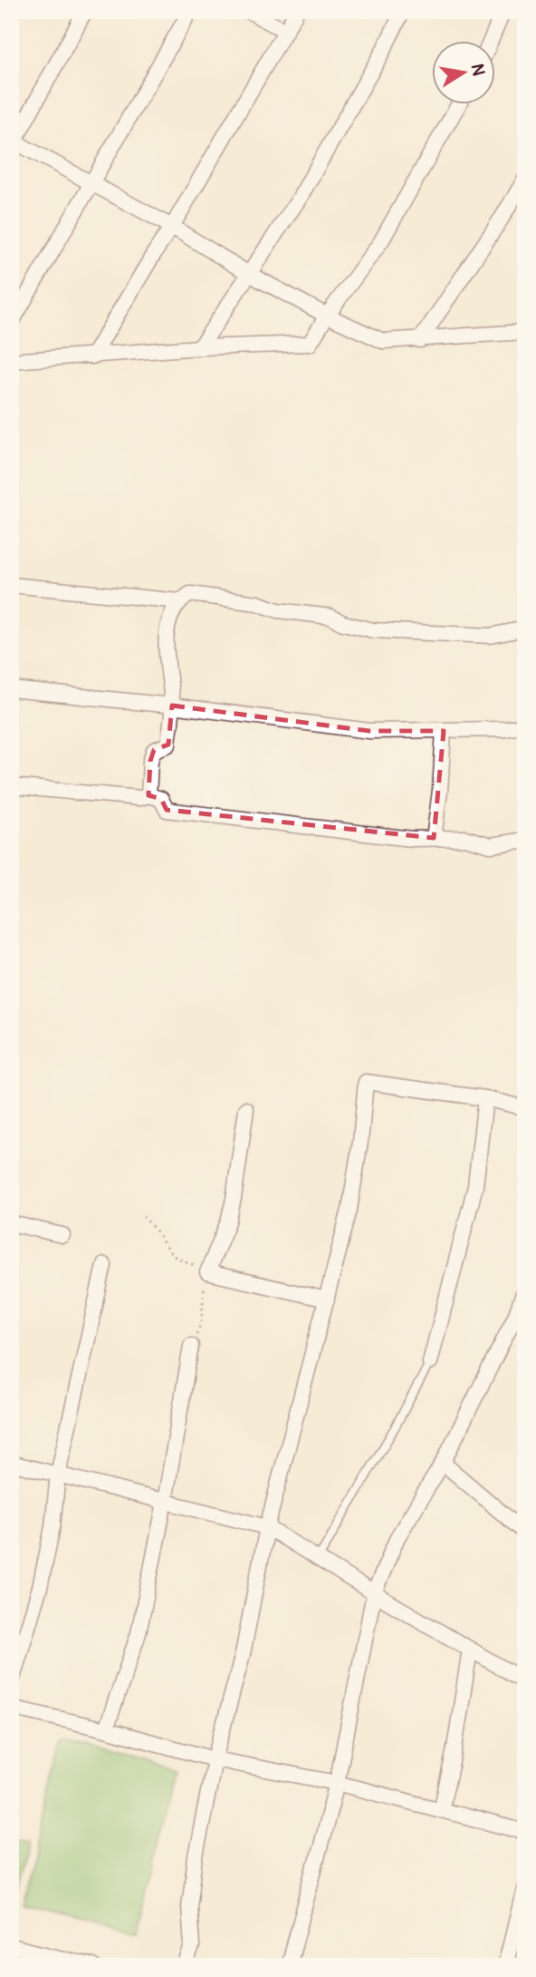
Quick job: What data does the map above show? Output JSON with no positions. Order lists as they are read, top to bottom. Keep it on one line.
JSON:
{"north":"right"}
